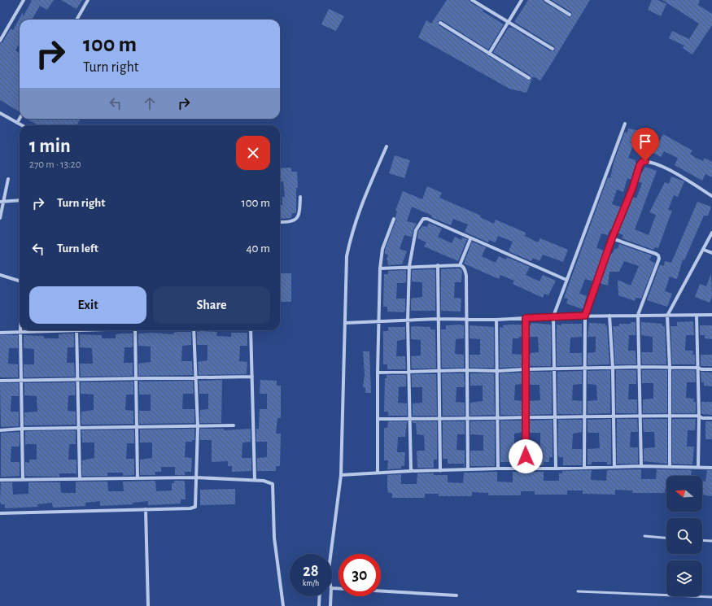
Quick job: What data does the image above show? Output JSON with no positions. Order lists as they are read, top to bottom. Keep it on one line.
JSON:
{"north":"left","page":{"turn":["100 m","Turn right"],"heading":["1 min","270 m · 13:20"],"list":[{"name":"Turn right","value":"100 m"},{"name":"Turn left","value":"40 m"}],"buttons":["Exit","Share"],"speed":"28 km/h","limit":"30"}}
